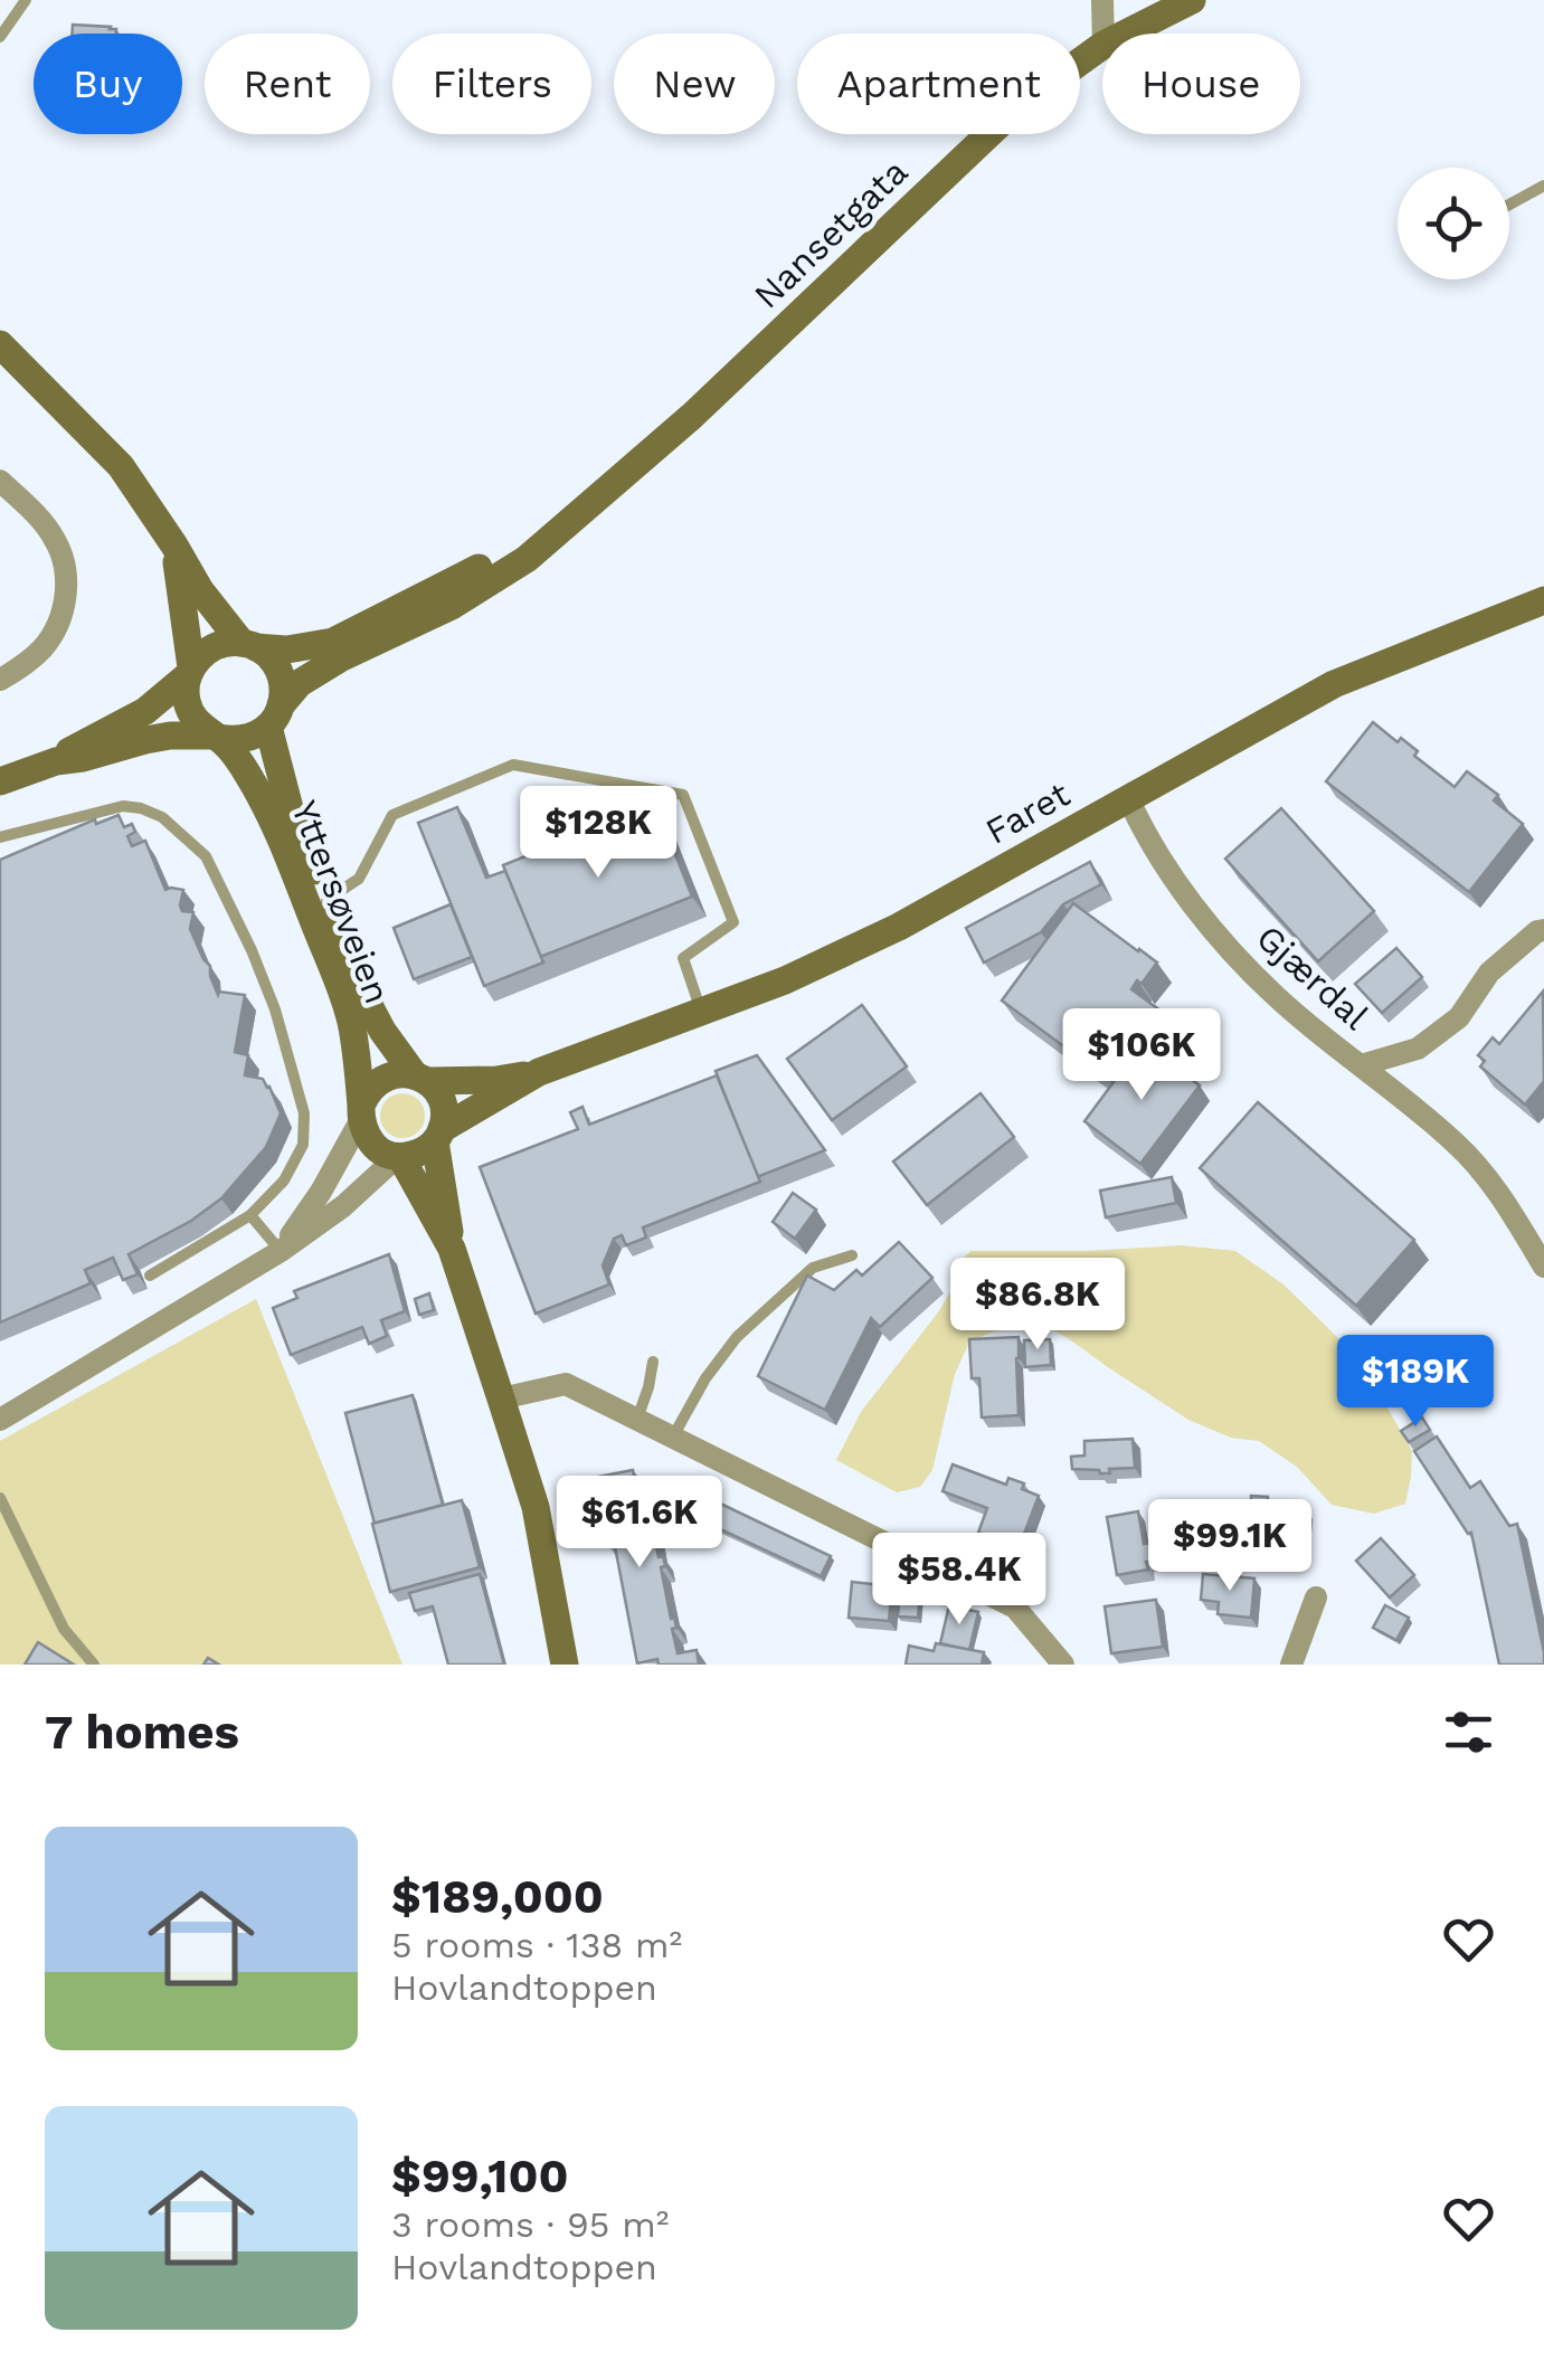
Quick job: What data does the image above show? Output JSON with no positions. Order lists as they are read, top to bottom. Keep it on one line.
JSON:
{"streets":{"main road":["Nansetgata","Faret","Yttersøveien"],"street":["Gjærdal"]},"crossings":[["Nansetgata","Yttersøveien"],["Faret","Yttersøveien"],["Faret","Gjærdal"]],"page":{"chip":["Buy","Rent","Filters","New","Apartment","House"],"price":["$128K","$106K","$86.8K","$189K","$61.6K","$99.1K","$58.4K"],"heading":"7 homes","list":[{"name":"$189,000","note":"5 rooms · 138 m² · Hovlandtoppen"},{"name":"$99,100","note":"3 rooms · 95 m² · Hovlandtoppen"}]}}
